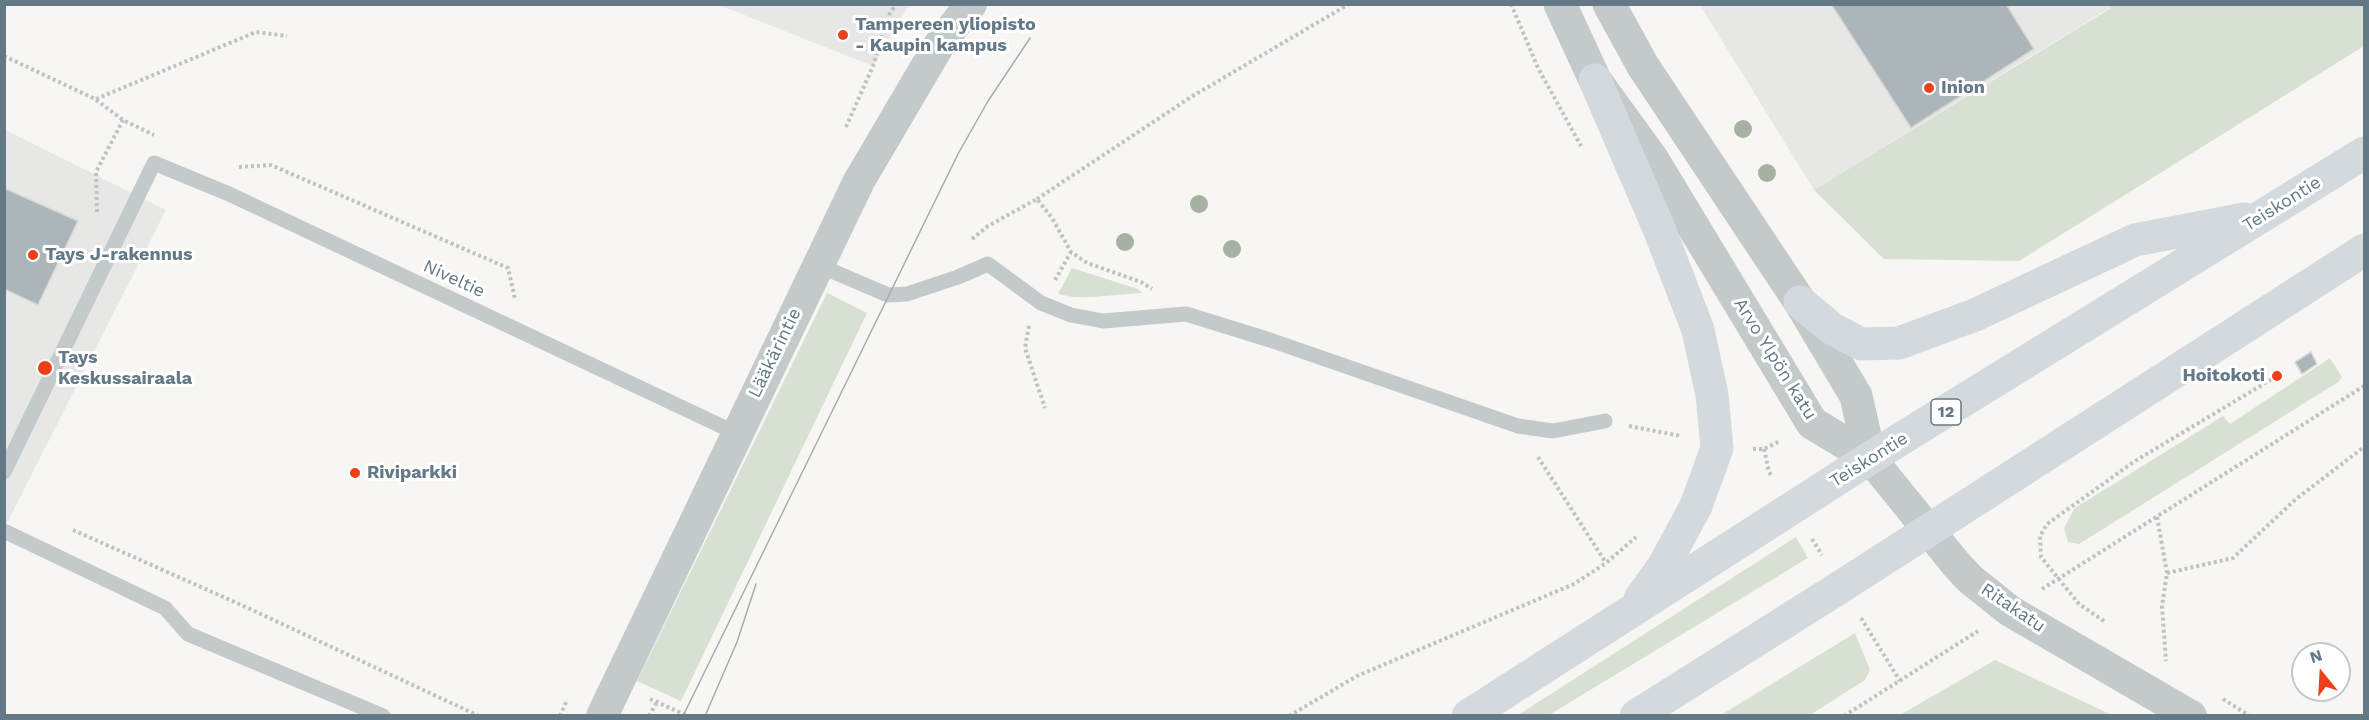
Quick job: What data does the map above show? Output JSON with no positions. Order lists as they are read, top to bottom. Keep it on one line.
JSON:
{"streets":{"highway":["Teiskontie","12"],"street":["Lääkärintie","Arvo Ylpön katu","Ritakatu"],"lane":["Niveltie"]},"crossings":[["Teiskontie","Arvo Ylpön katu"],["Teiskontie","Ritakatu"],["Niveltie","Lääkärintie"],["Arvo Ylpön katu","Ritakatu"]],"places":["Tampereen yliopisto - Kaupin kampus","Inion","Tays J-rakennus","Tays Keskussairaala","Hoitokoti","Riviparkki"],"north":"top"}
